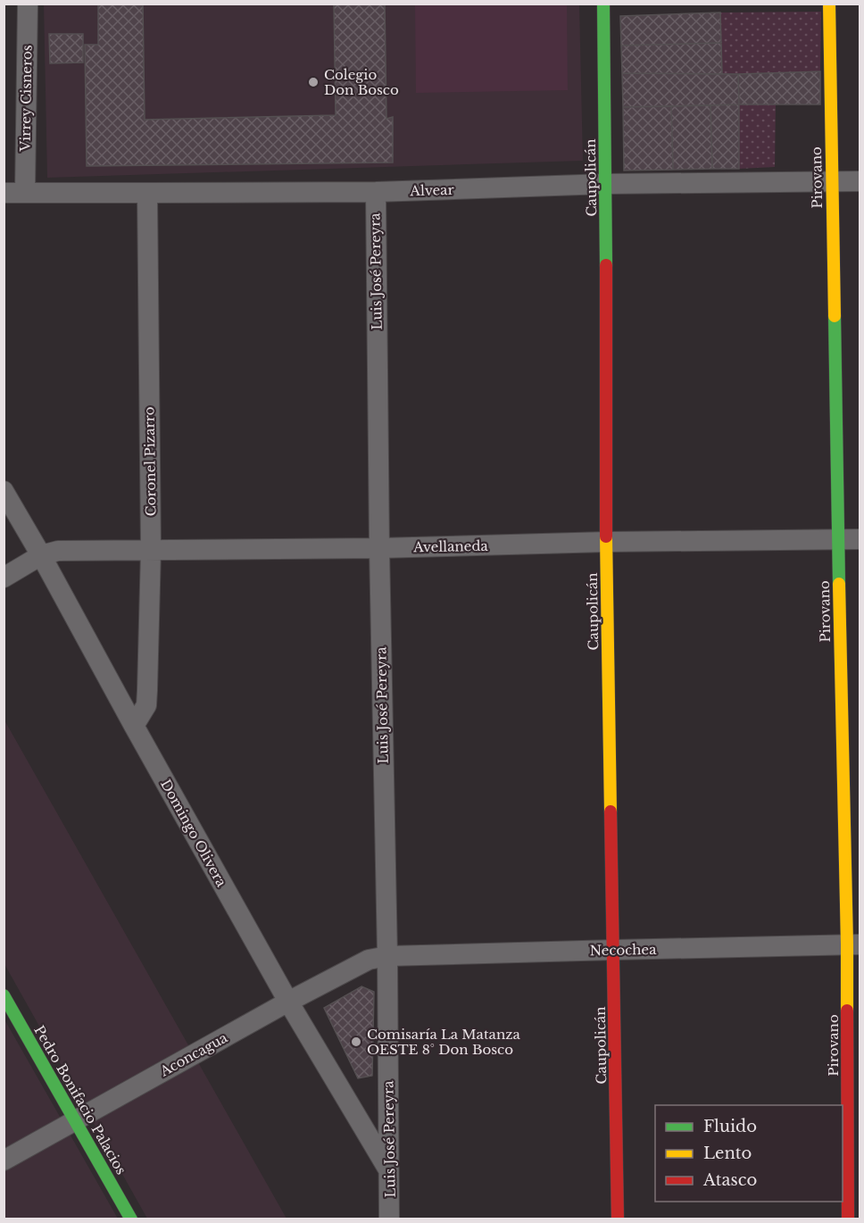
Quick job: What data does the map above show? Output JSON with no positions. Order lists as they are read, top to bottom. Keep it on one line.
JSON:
{"streets":{"street":["Virrey Cisneros","Caupolicán","Pirovano","Alvear","Luis José Pereyra","Coronel Pizarro","Avellaneda","Domingo Olivera","Necochea","Aconcagua","Pedro Bonifacio Palacios"]},"crossings":[["Virrey Cisneros","Alvear"],["Caupolicán","Alvear"],["Caupolicán","Avellaneda"],["Caupolicán","Necochea"],["Pirovano","Alvear"],["Pirovano","Avellaneda"],["Pirovano","Necochea"],["Alvear","Luis José Pereyra"],["Alvear","Coronel Pizarro"],["Luis José Pereyra","Avellaneda"],["Luis José Pereyra","Domingo Olivera"],["Luis José Pereyra","Necochea"],["Luis José Pereyra","Aconcagua"],["Coronel Pizarro","Avellaneda"],["Coronel Pizarro","Domingo Olivera"],["Avellaneda","Domingo Olivera"],["Domingo Olivera","Aconcagua"],["Necochea","Aconcagua"],["Aconcagua","Pedro Bonifacio Palacios"]],"places":["Colegio Don Bosco","Comisaría La Matanza OESTE 8° Don Bosco"],"legend":["Fluido","Lento","Atasco"]}
